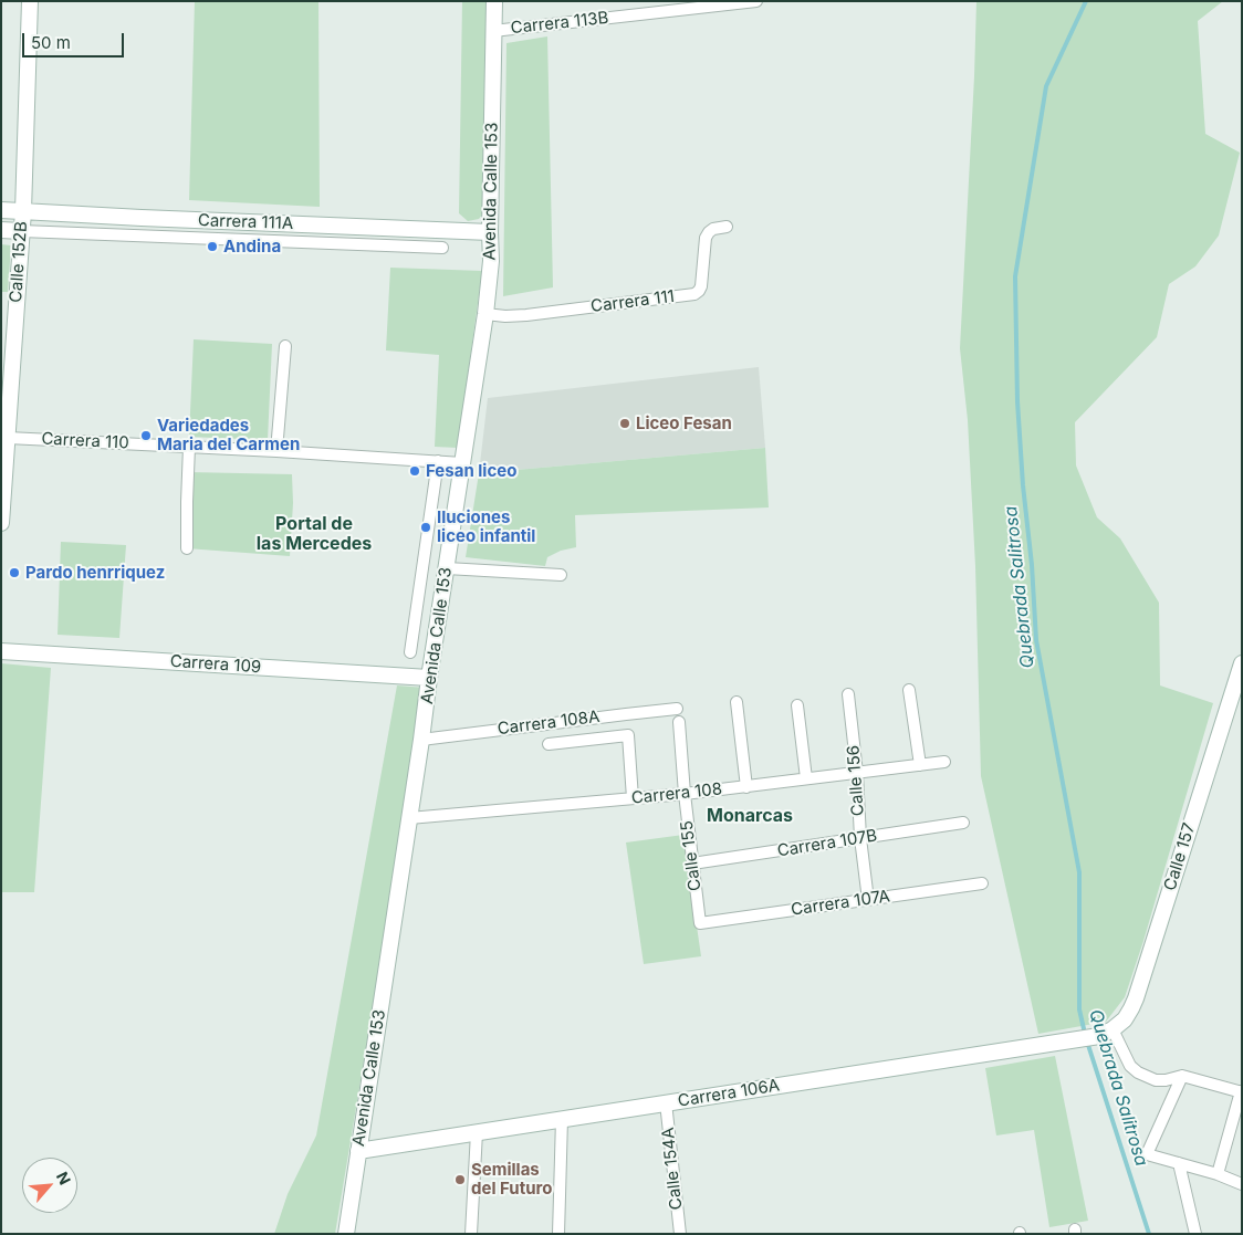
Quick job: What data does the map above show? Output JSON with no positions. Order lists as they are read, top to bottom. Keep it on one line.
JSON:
{"streets":{"street":["Carrera 113B","Avenida Calle 153","Carrera 111A","Calle 152B","Carrera 111","Carrera 110","Carrera 109","Carrera 108A","Calle 156","Carrera 108","Carrera 107B","Calle 155","Calle 157","Carrera 107A","Carrera 106A","Calle 154A"]},"crossings":[["Carrera 113B","Avenida Calle 153"],["Avenida Calle 153","Carrera 111A"],["Avenida Calle 153","Carrera 111"],["Avenida Calle 153","Carrera 110"],["Avenida Calle 153","Carrera 109"],["Avenida Calle 153","Carrera 108A"],["Avenida Calle 153","Carrera 108"],["Avenida Calle 153","Carrera 106A"],["Carrera 111A","Calle 152B"],["Calle 152B","Carrera 110"],["Calle 156","Carrera 108"],["Calle 156","Carrera 107B"],["Calle 156","Carrera 107A"],["Carrera 108","Calle 155"],["Carrera 107B","Calle 155"],["Calle 155","Carrera 107A"],["Calle 157","Carrera 106A"],["Carrera 106A","Calle 154A"]],"districts":["Portal de las Mercedes","Monarcas"],"water":["Quebrada Salitrosa"],"places":["Andina","Liceo Fesan","Variedades Maria del Carmen","Fesan liceo","Iluciones liceo infantil","Pardo henrriquez","Semillas del Futuro"],"scale_bar":"50 m","north":"top right"}
